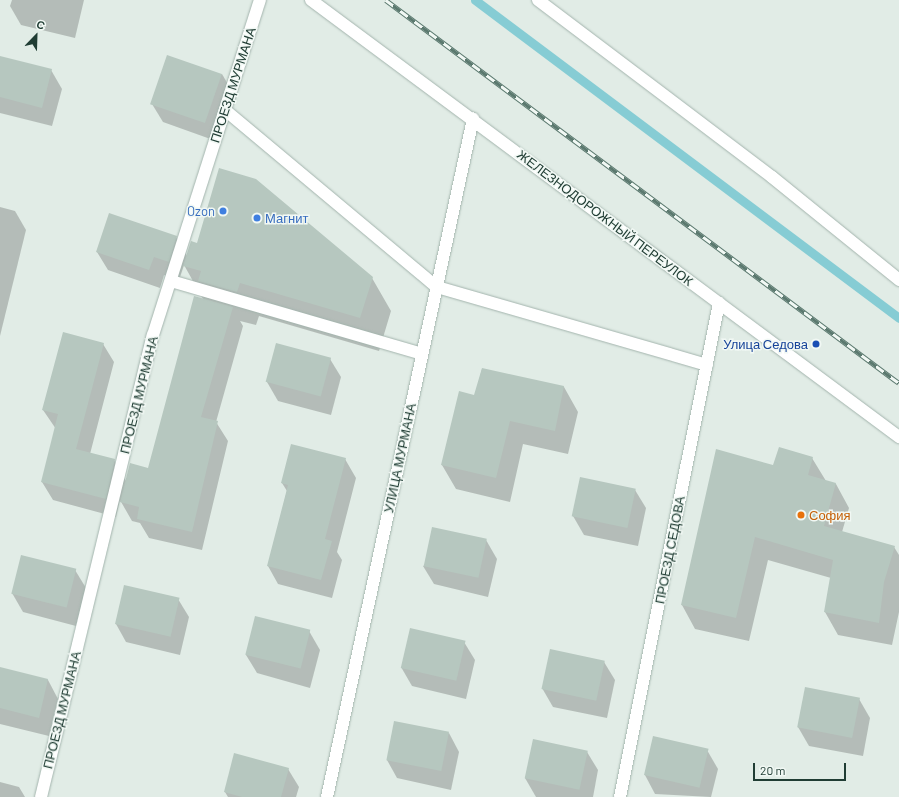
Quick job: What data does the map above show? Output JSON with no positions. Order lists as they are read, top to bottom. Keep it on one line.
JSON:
{"streets":{"street":["ПРОЕЗД МУРМАНА","ЖЕЛЕЗНОДОРОЖНЫЙ ПЕРЕУЛОК","УЛИЦА МУРМАНА","ПРОЕЗД СЕДОВА"]},"crossings":[["ЖЕЛЕЗНОДОРОЖНЫЙ ПЕРЕУЛОК","УЛИЦА МУРМАНА"],["ЖЕЛЕЗНОДОРОЖНЫЙ ПЕРЕУЛОК","ПРОЕЗД СЕДОВА"]],"places":["Ozon","Магнит","Улица Седова","София"],"scale_bar":"20 m","north":"top right"}
